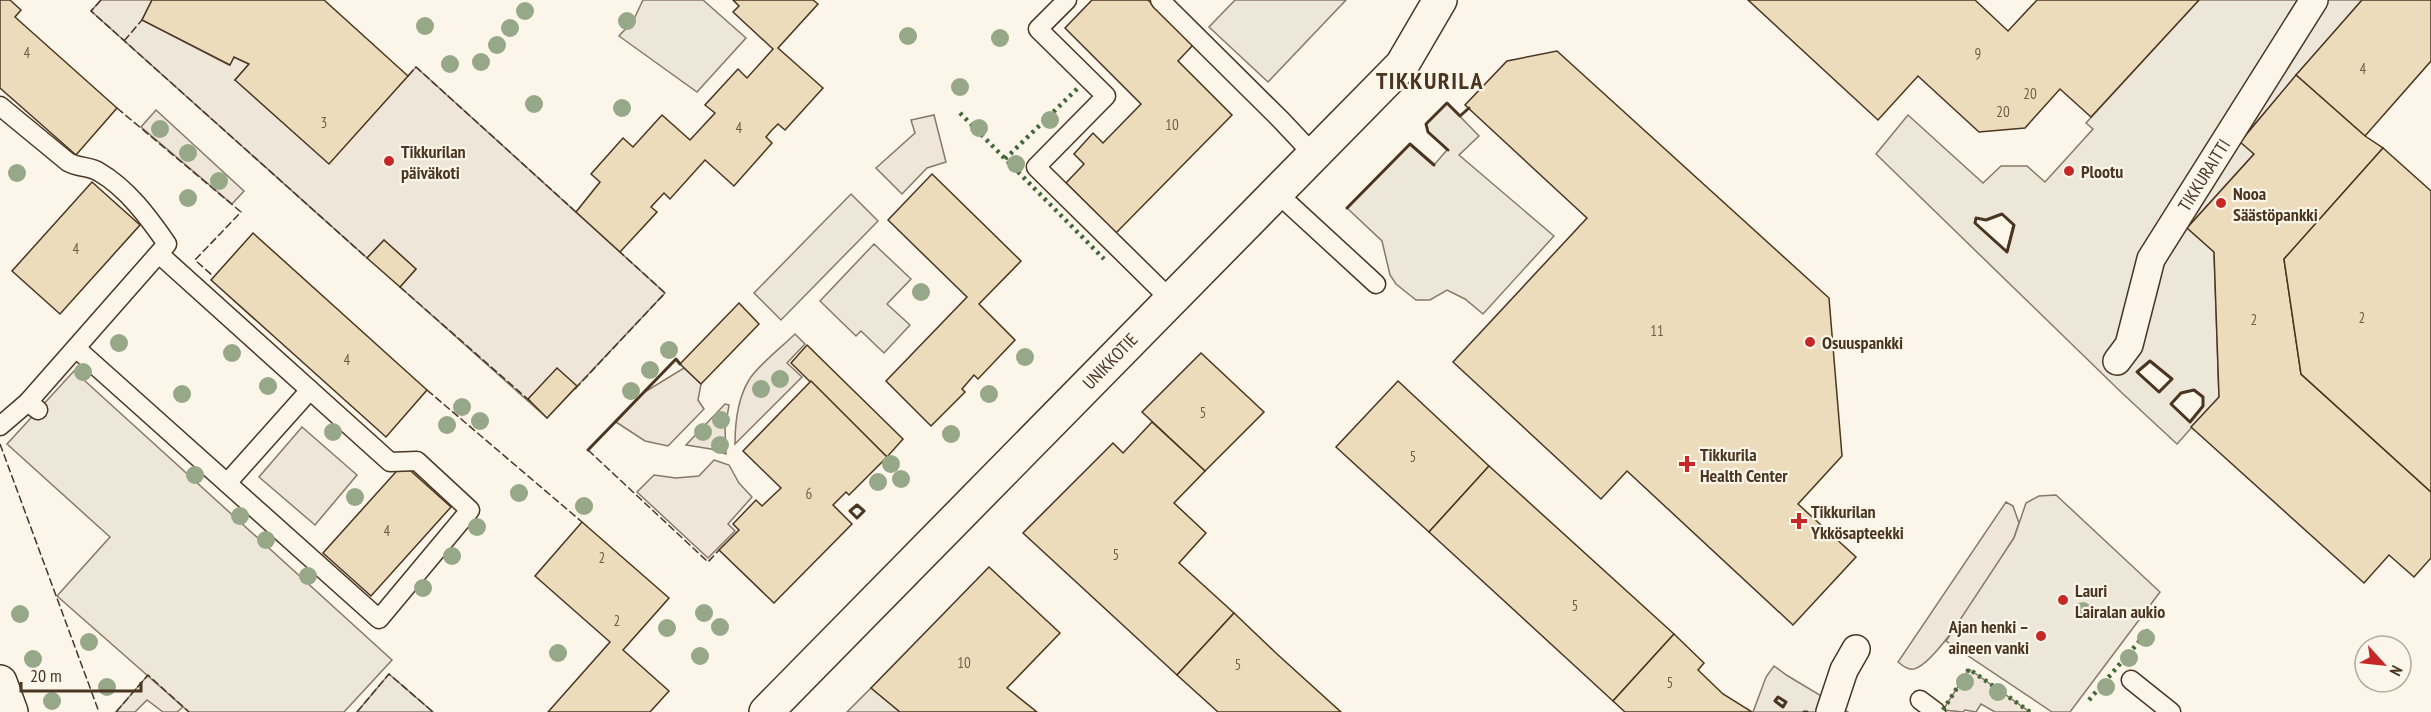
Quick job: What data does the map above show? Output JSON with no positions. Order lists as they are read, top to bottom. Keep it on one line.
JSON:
{"streets":{"street":["TIKKURAITTI","UNIKKOTIE"]},"districts":["TIKKURILA"],"places":{"other":["Tikkurilan päiväkoti","Plootu","Nooa Säästöpankki","Osuuspankki","Lauri Lairalan aukio","Ajan henki – aineen vanki"],"health":["Tikkurila Health Center","Tikkurilan Ykkösapteekki"]},"house_numbers":["4","9","4","20","20","3","10","4","4","2","2","11","4","5","5","6","4","5","2","5","2","10","5","5"],"scale_bar":"20 m","north":"bottom right"}
